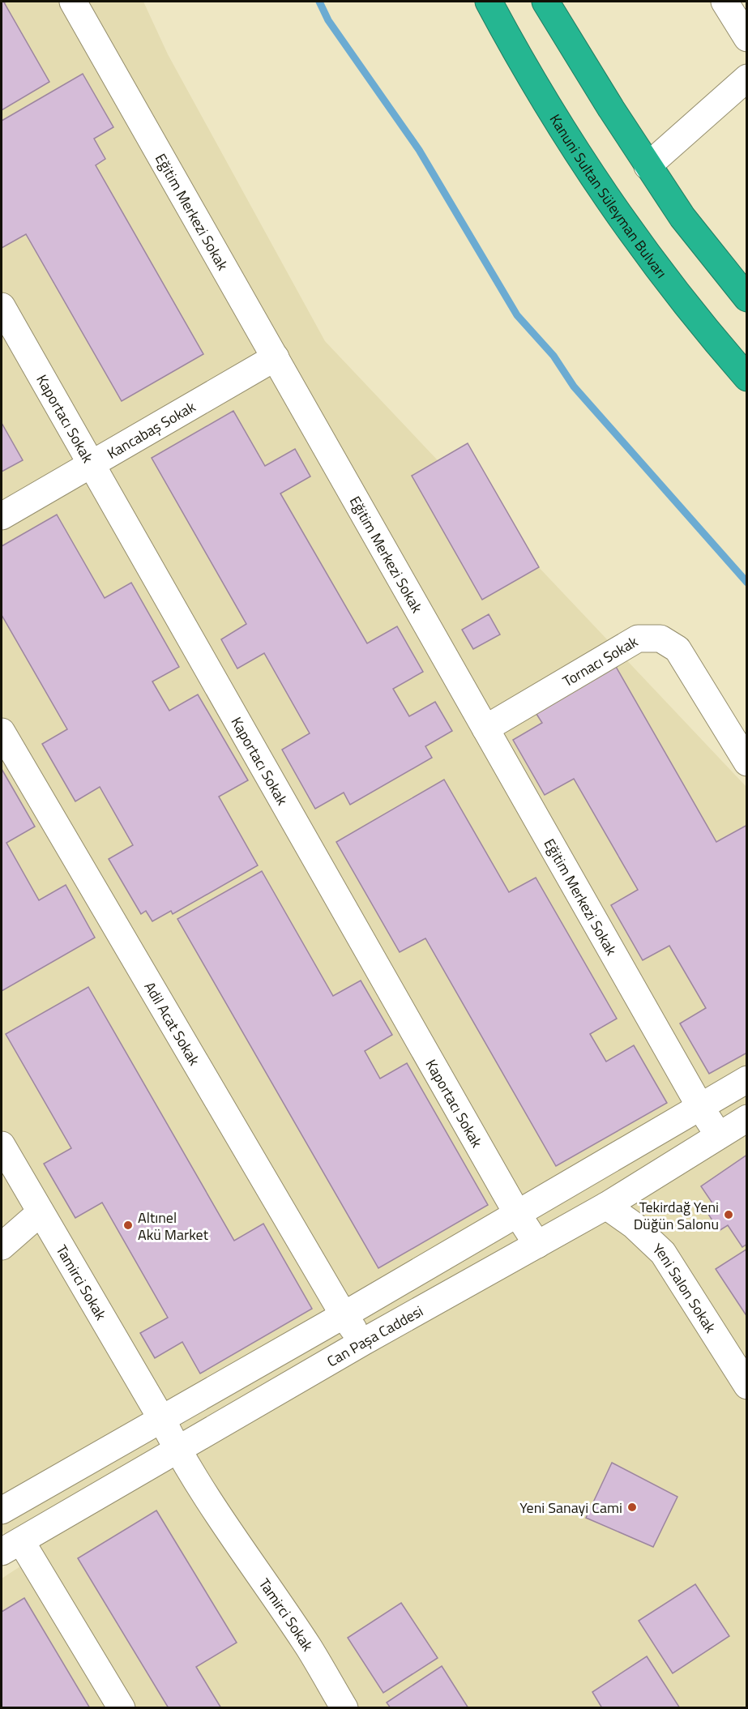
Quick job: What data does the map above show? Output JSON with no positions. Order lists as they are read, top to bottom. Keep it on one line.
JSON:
{"streets":{"highway":["Kanuni Sultan Süleyman Bulvarı"],"street":["Eğitim Merkezi Sokak","Kaportacı Sokak","Kancabaş Sokak","Tornacı Sokak","Adil Acat Sokak","Tamirci Sokak","Yeni Salon Sokak","Can Paşa Caddesi"]},"crossings":[["Eğitim Merkezi Sokak","Kancabaş Sokak"],["Eğitim Merkezi Sokak","Tornacı Sokak"],["Eğitim Merkezi Sokak","Can Paşa Caddesi"],["Kaportacı Sokak","Kancabaş Sokak"],["Kaportacı Sokak","Can Paşa Caddesi"],["Adil Acat Sokak","Can Paşa Caddesi"],["Tamirci Sokak","Can Paşa Caddesi"],["Yeni Salon Sokak","Can Paşa Caddesi"]],"places":["Tekirdağ Yeni Düğün Salonu","Altınel Akü Market","Yeni Sanayi Cami"]}
